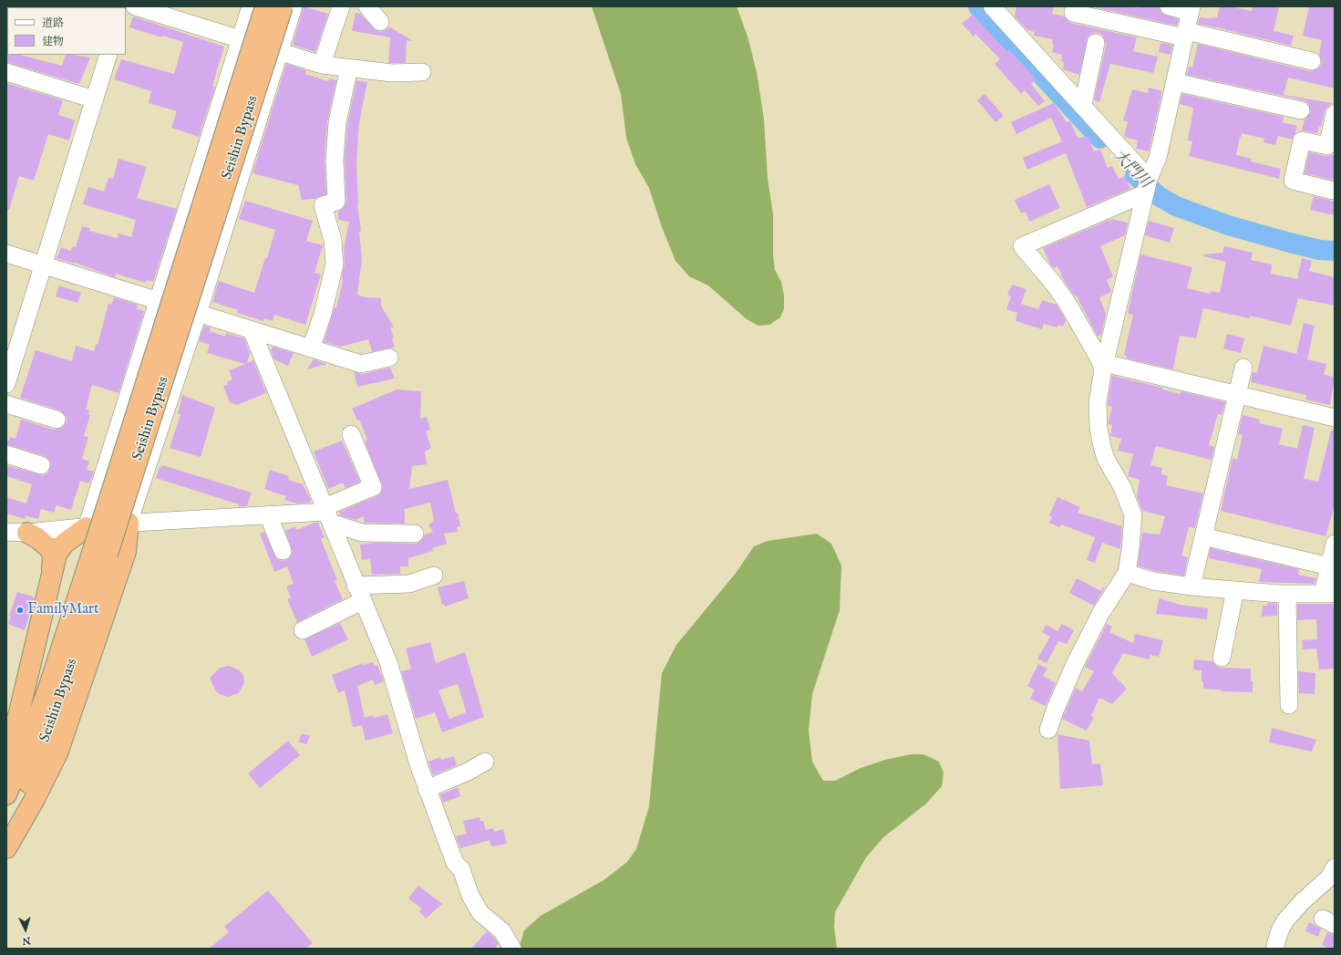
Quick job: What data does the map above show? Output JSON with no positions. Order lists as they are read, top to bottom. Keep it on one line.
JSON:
{"streets":{"highway":["Seishin Bypass"]},"water":["大門川"],"places":["FamilyMart"],"legend":["道路","建物"],"north":"bottom"}
